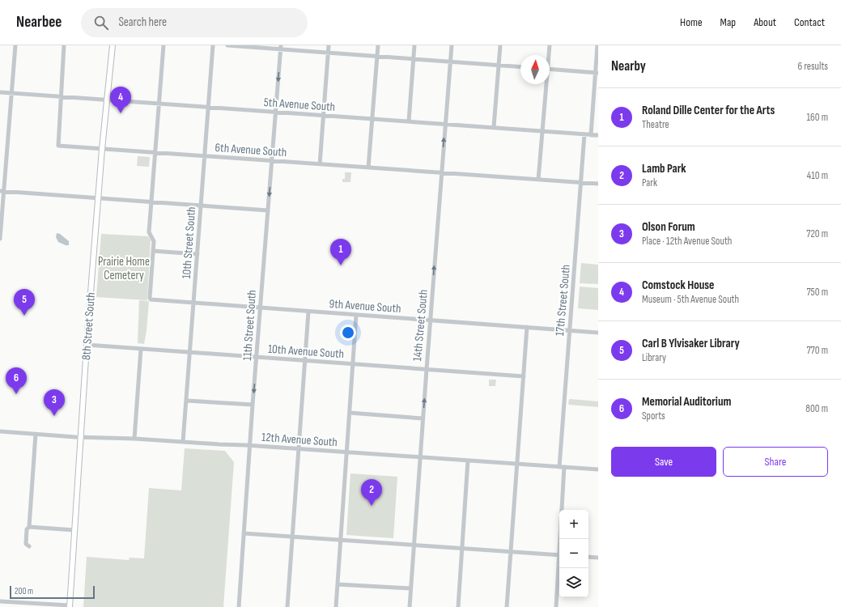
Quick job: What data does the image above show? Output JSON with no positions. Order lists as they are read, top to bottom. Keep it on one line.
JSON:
{"streets":{"main road":["8th Street South"],"street":["5th Avenue South","6th Avenue South","10th Street South","17th Street South","9th Avenue South","11th Street South","14th Street South","10th Avenue South","12th Avenue South"]},"crossings":[["5th Avenue South","6th Avenue South"],["5th Avenue South","10th Street South"],["5th Avenue South","17th Street South"],["5th Avenue South","11th Street South"],["5th Avenue South","14th Street South"],["5th Avenue South","8th Street South"],["6th Avenue South","10th Street South"],["6th Avenue South","17th Street South"],["6th Avenue South","11th Street South"],["6th Avenue South","14th Street South"],["6th Avenue South","8th Street South"],["10th Street South","9th Avenue South"],["10th Street South","10th Avenue South"],["10th Street South","12th Avenue South"],["17th Street South","9th Avenue South"],["17th Street South","12th Avenue South"],["9th Avenue South","11th Street South"],["9th Avenue South","14th Street South"],["11th Street South","10th Avenue South"],["11th Street South","12th Avenue South"],["14th Street South","10th Avenue South"],["14th Street South","12th Avenue South"],["8th Street South","10th Avenue South"],["8th Street South","12th Avenue South"]],"one_way":["14th Street South"],"parks":["Prairie Home Cemetery"],"scale_bar":"200 m","north":"top","page":{"header":"Nearbee","search":"Search here","nav":["Home","Map","About","Contact"],"heading":["Nearby","6 results"],"pins":["4","1","5","6","3","2"],"list":[{"mark":"1","name":"Roland Dille Center for the Arts","note":"Theatre","value":"160 m"},{"mark":"2","name":"Lamb Park","note":"Park","value":"410 m"},{"mark":"3","name":"Olson Forum","note":"Place · 12th Avenue South","value":"720 m"},{"mark":"4","name":"Comstock House","note":"Museum · 5th Avenue South","value":"750 m"},{"mark":"5","name":"Carl B Ylvisaker Library","note":"Library","value":"770 m"},{"mark":"6","name":"Memorial Auditorium","note":"Sports","value":"800 m"}],"buttons":["Save","Share"],"map_buttons":["+","−"],"scale":"200 m"}}
